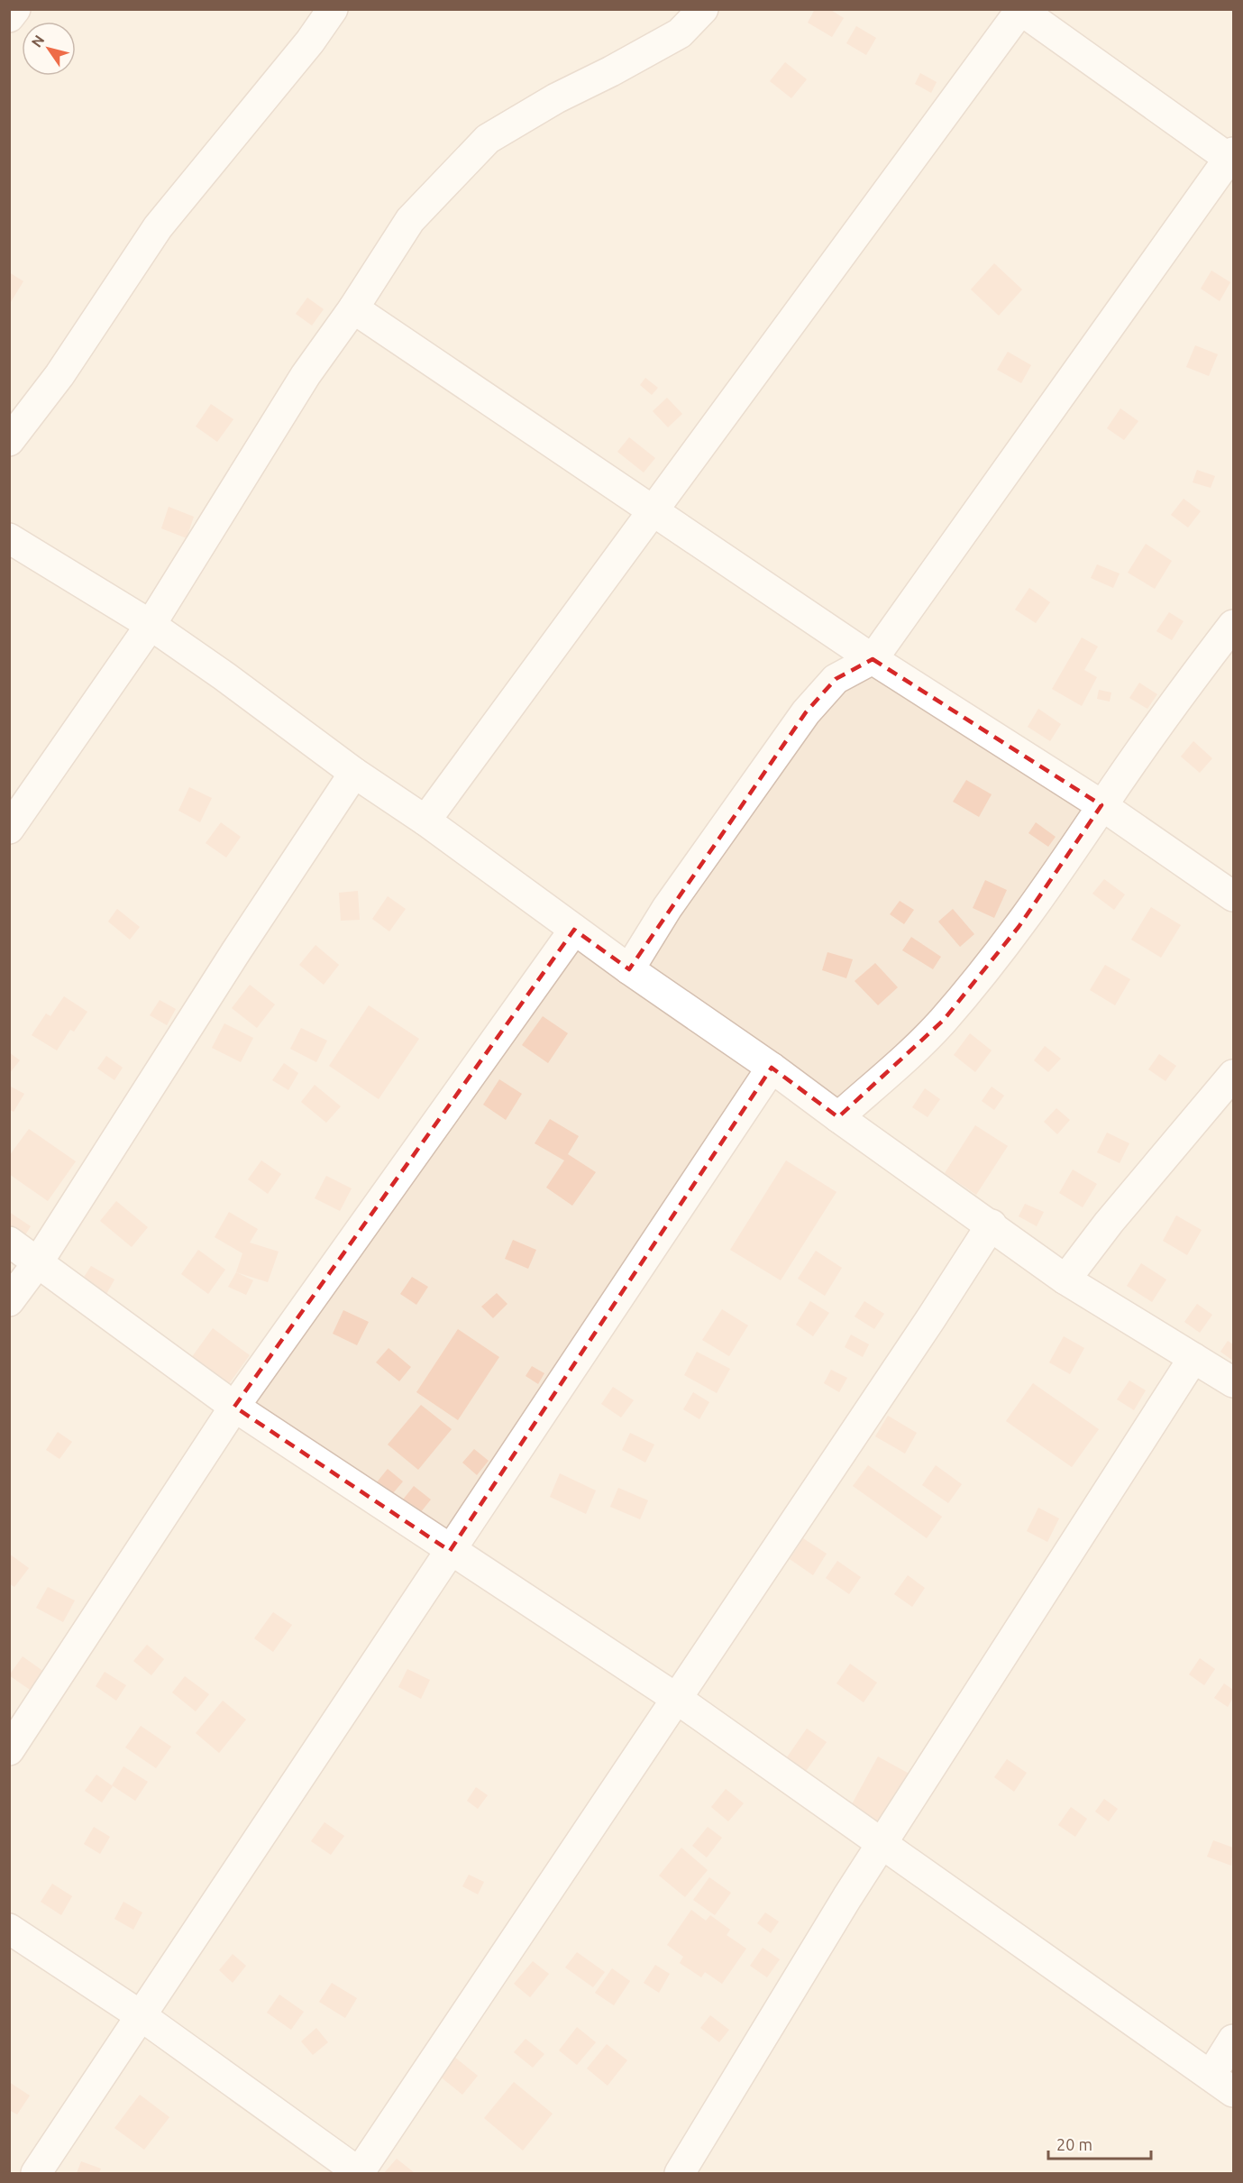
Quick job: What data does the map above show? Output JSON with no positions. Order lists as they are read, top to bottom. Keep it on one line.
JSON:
{"scale_bar":"20 m","north":"top left"}
